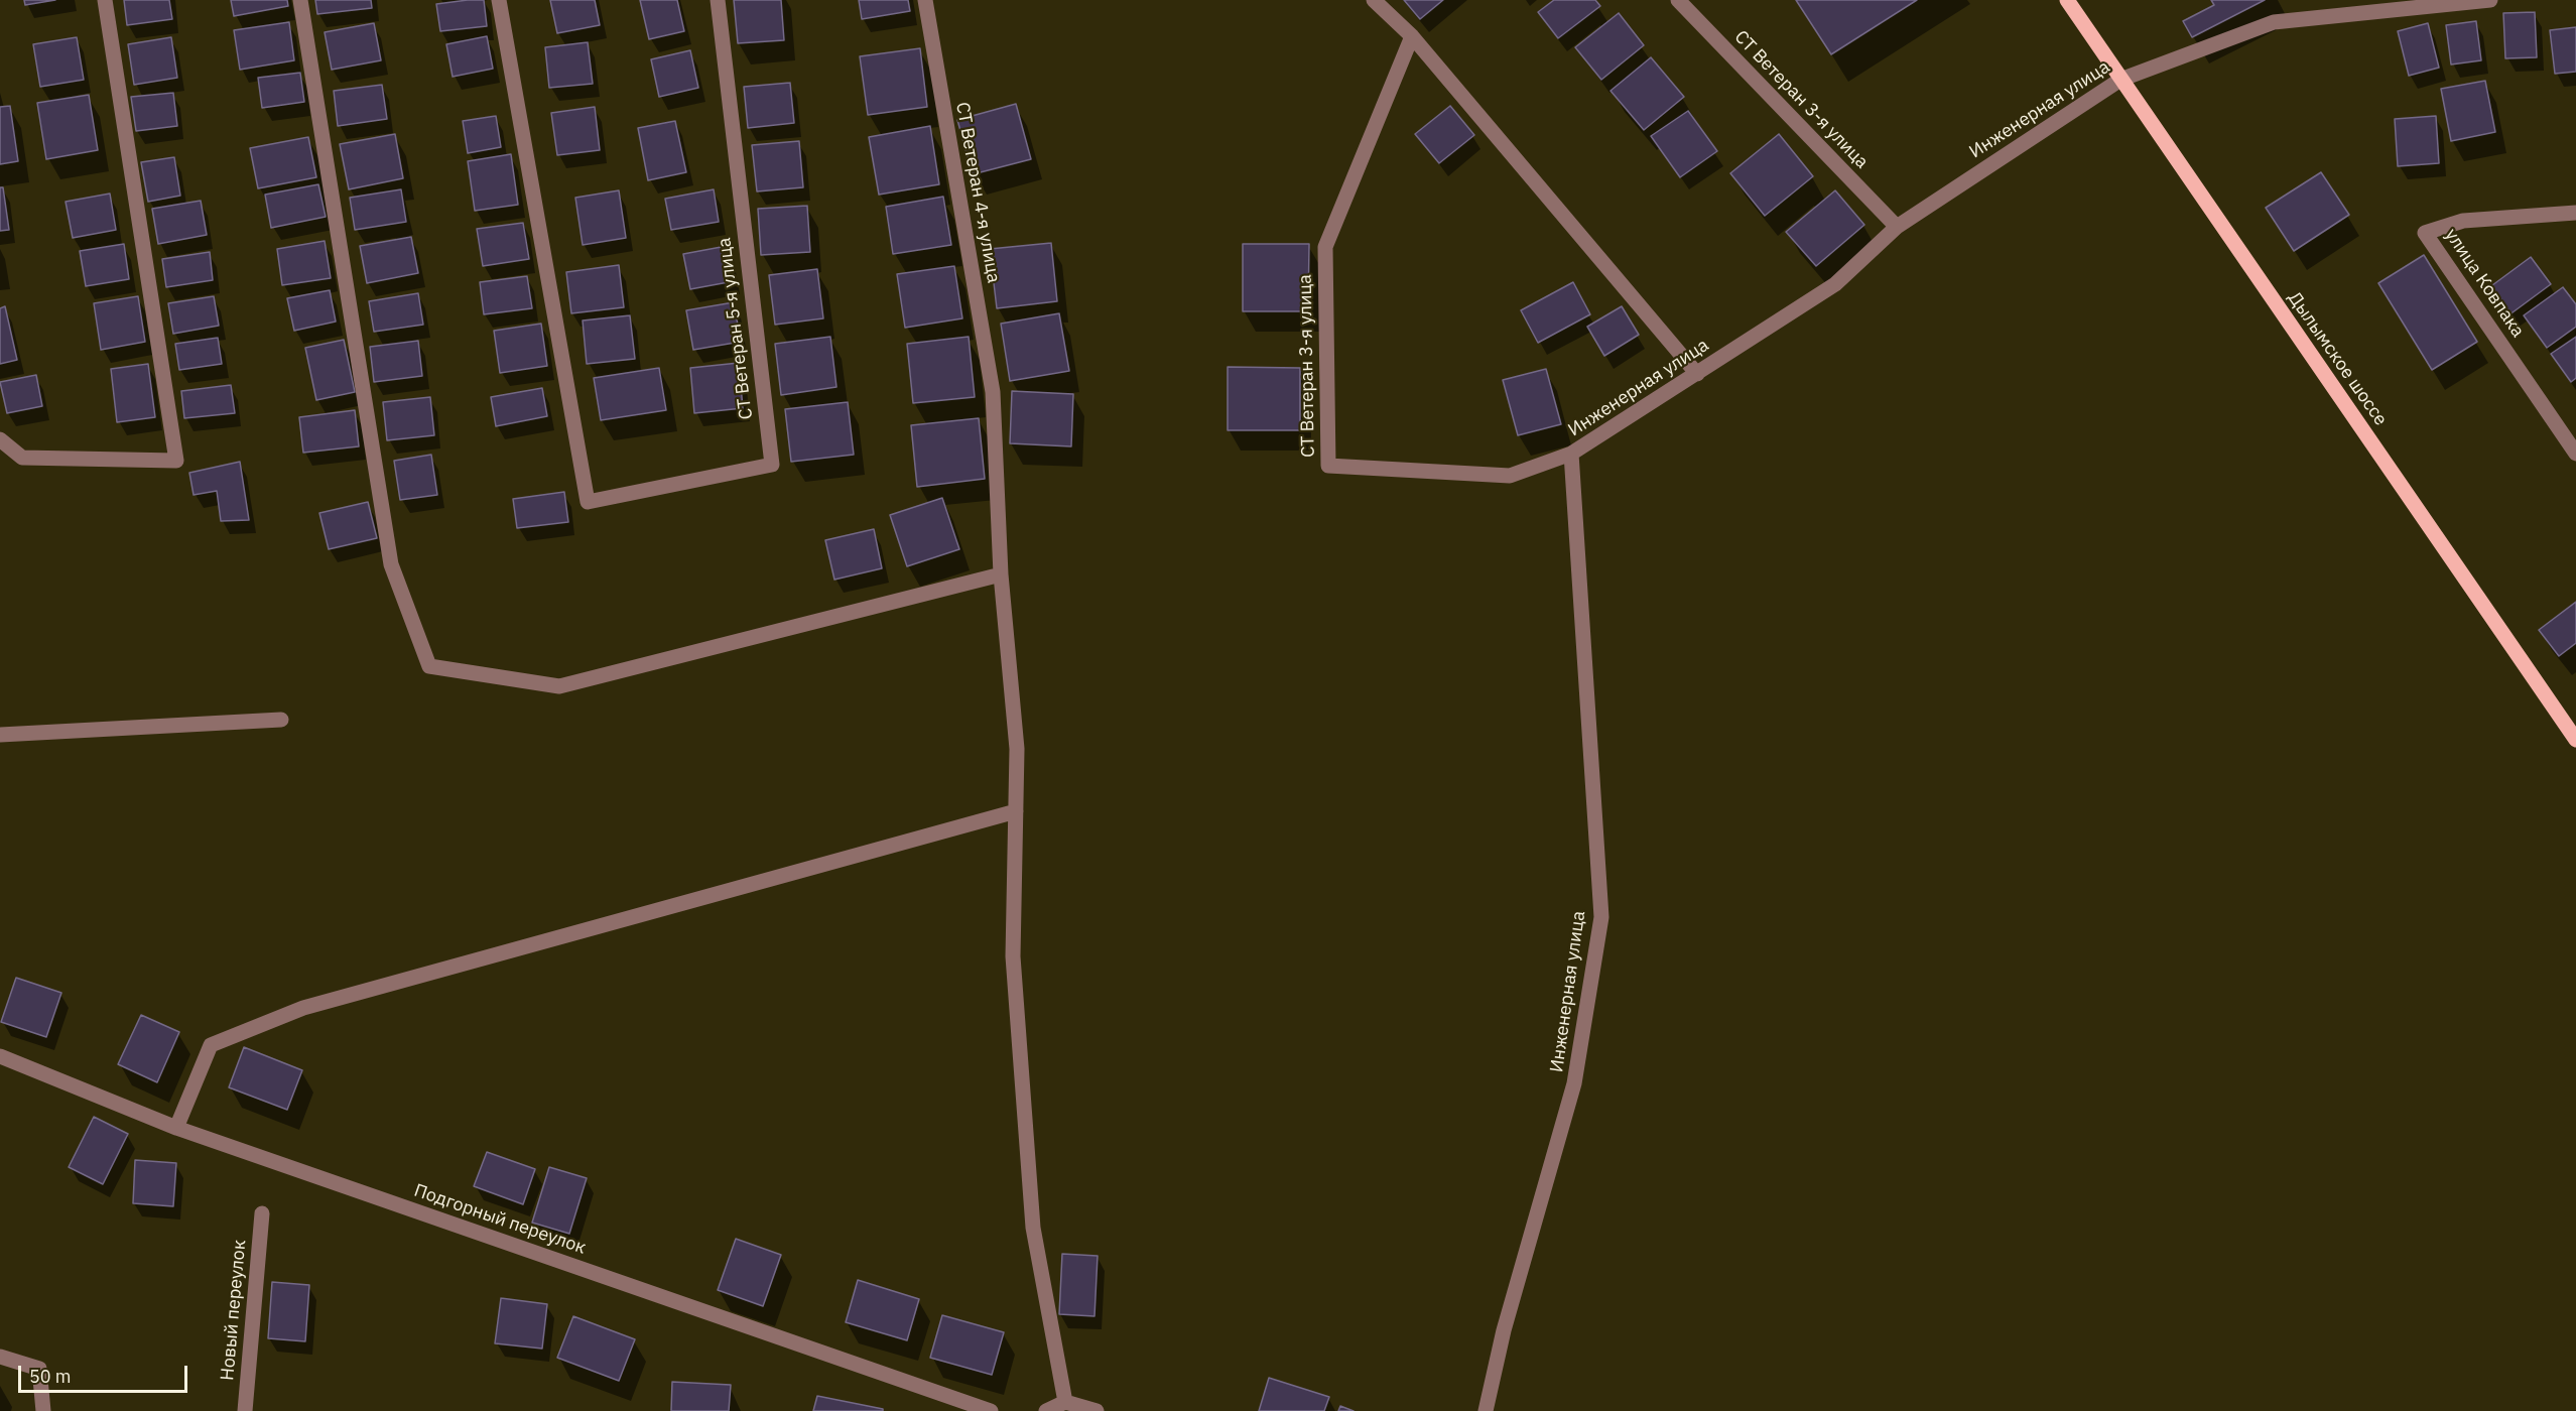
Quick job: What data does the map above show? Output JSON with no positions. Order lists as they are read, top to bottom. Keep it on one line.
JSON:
{"streets":{"main road":["Дылымское шоссе"],"street":["СТ Ветеран 3-я улица","Инженерная улица","СТ Ветеран 4-я улица","улица Ковпака","СТ Ветеран 5-я улица","Подгорный переулок","Новый переулок"]},"crossings":[["СТ Ветеран 3-я улица","Инженерная улица"],["Инженерная улица","Дылымское шоссе"]],"scale_bar":"50 m"}
